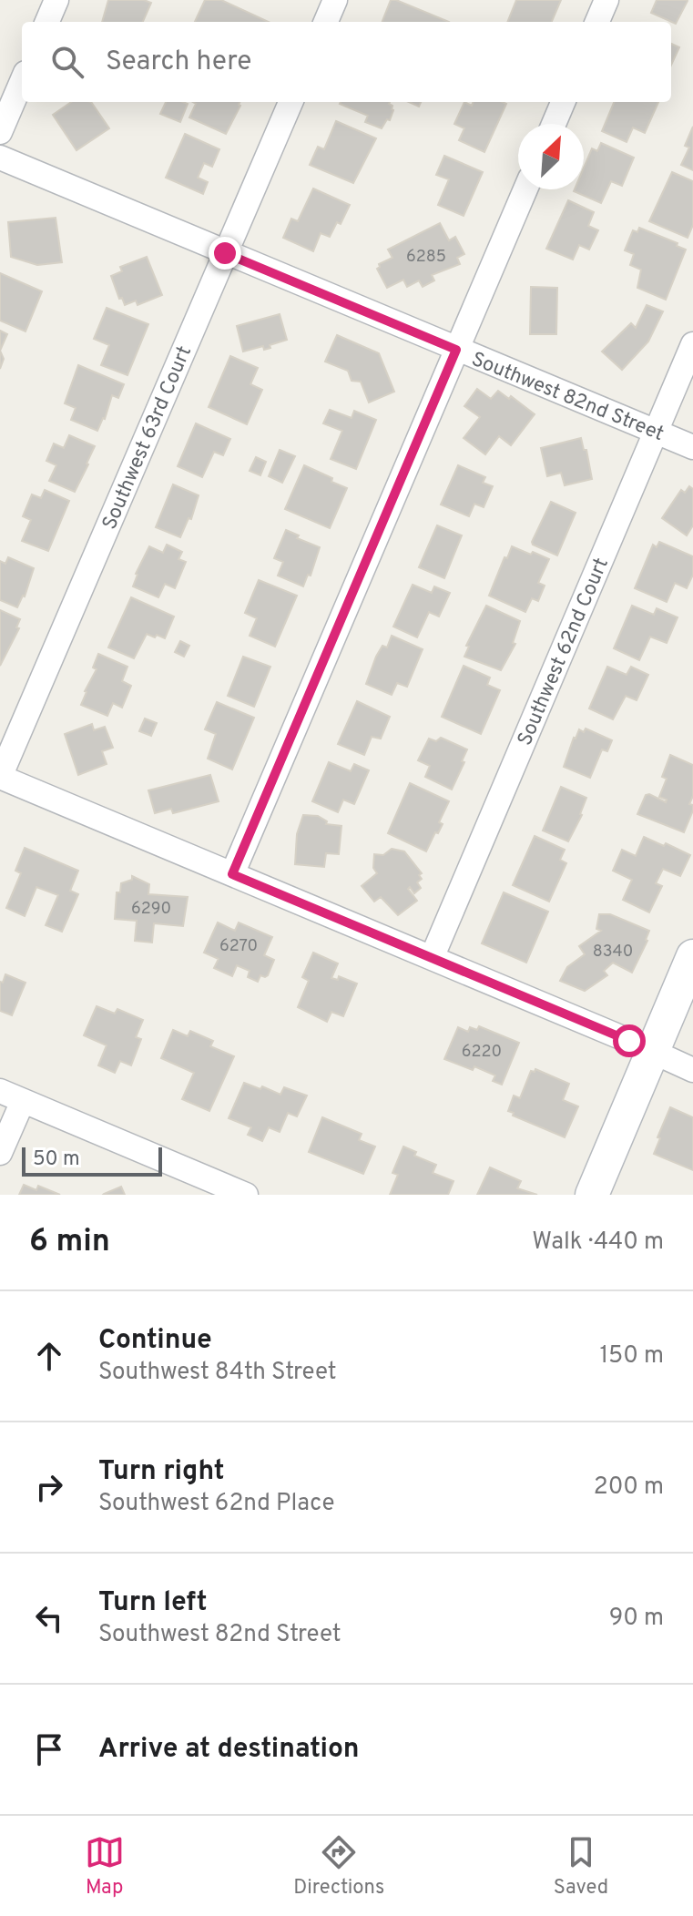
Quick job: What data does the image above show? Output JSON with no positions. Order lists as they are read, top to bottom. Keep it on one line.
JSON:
{"streets":{"street":["Southwest 82nd Street","Southwest 63rd Court","Southwest 62nd Court"]},"crossings":[["Southwest 82nd Street","Southwest 63rd Court"],["Southwest 82nd Street","Southwest 62nd Court"]],"house_numbers":["6285","6290","6270","8340","6220"],"scale_bar":"50 m","north":"top right","page":{"search":"Search here","scale":"50 m","heading":["6 min","Walk · 440 m"],"list":[["Continue","Southwest 84th Street","150 m"],["Turn right","Southwest 62nd Place","200 m"],["Turn left","Southwest 82nd Street","90 m"],"Arrive at destination"],"nav":["Map","Directions","Saved"]}}
